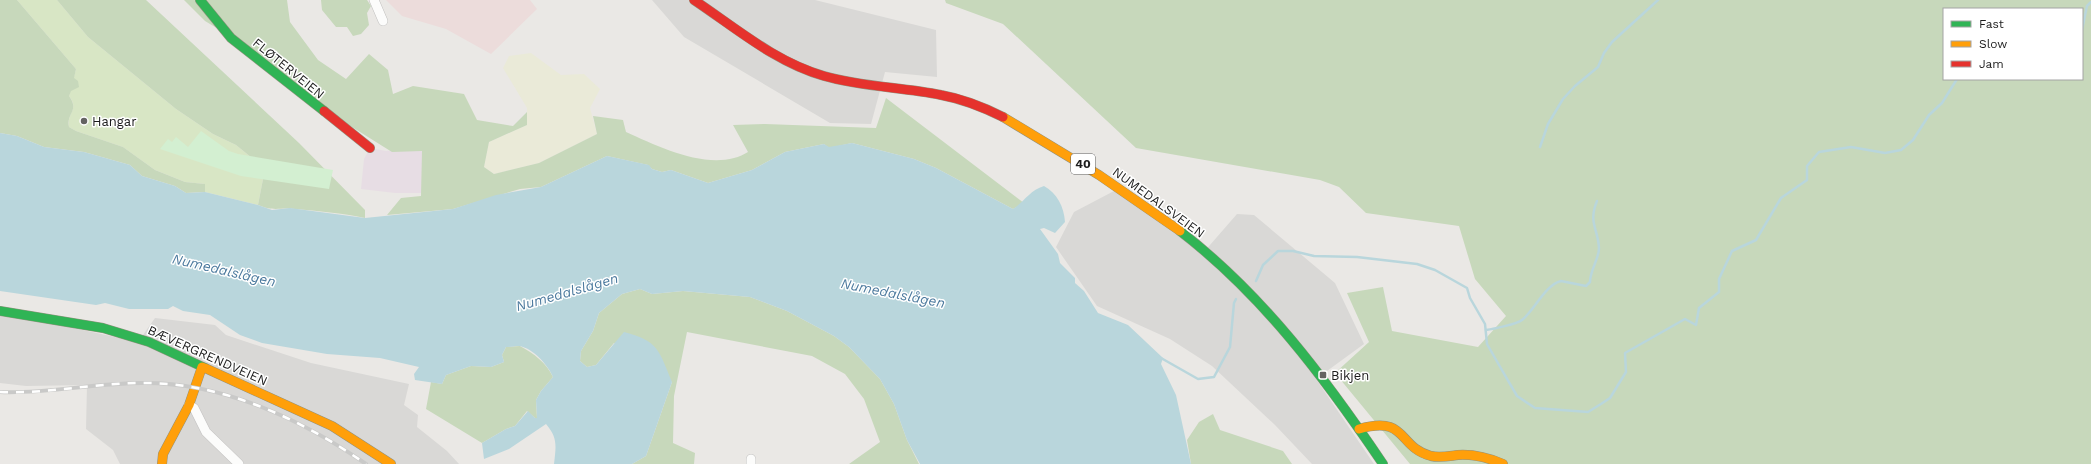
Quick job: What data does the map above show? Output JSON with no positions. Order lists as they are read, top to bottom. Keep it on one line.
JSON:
{"streets":{"main road":["FLØTERVEIEN","40","NUMEDALSVEIEN","BÆVERGRENDVEIEN"]},"water":["Numedalslågen"],"places":{"other":["Hangar"],"transit":["Bikjen"]},"legend":["Fast","Slow","Jam"]}
